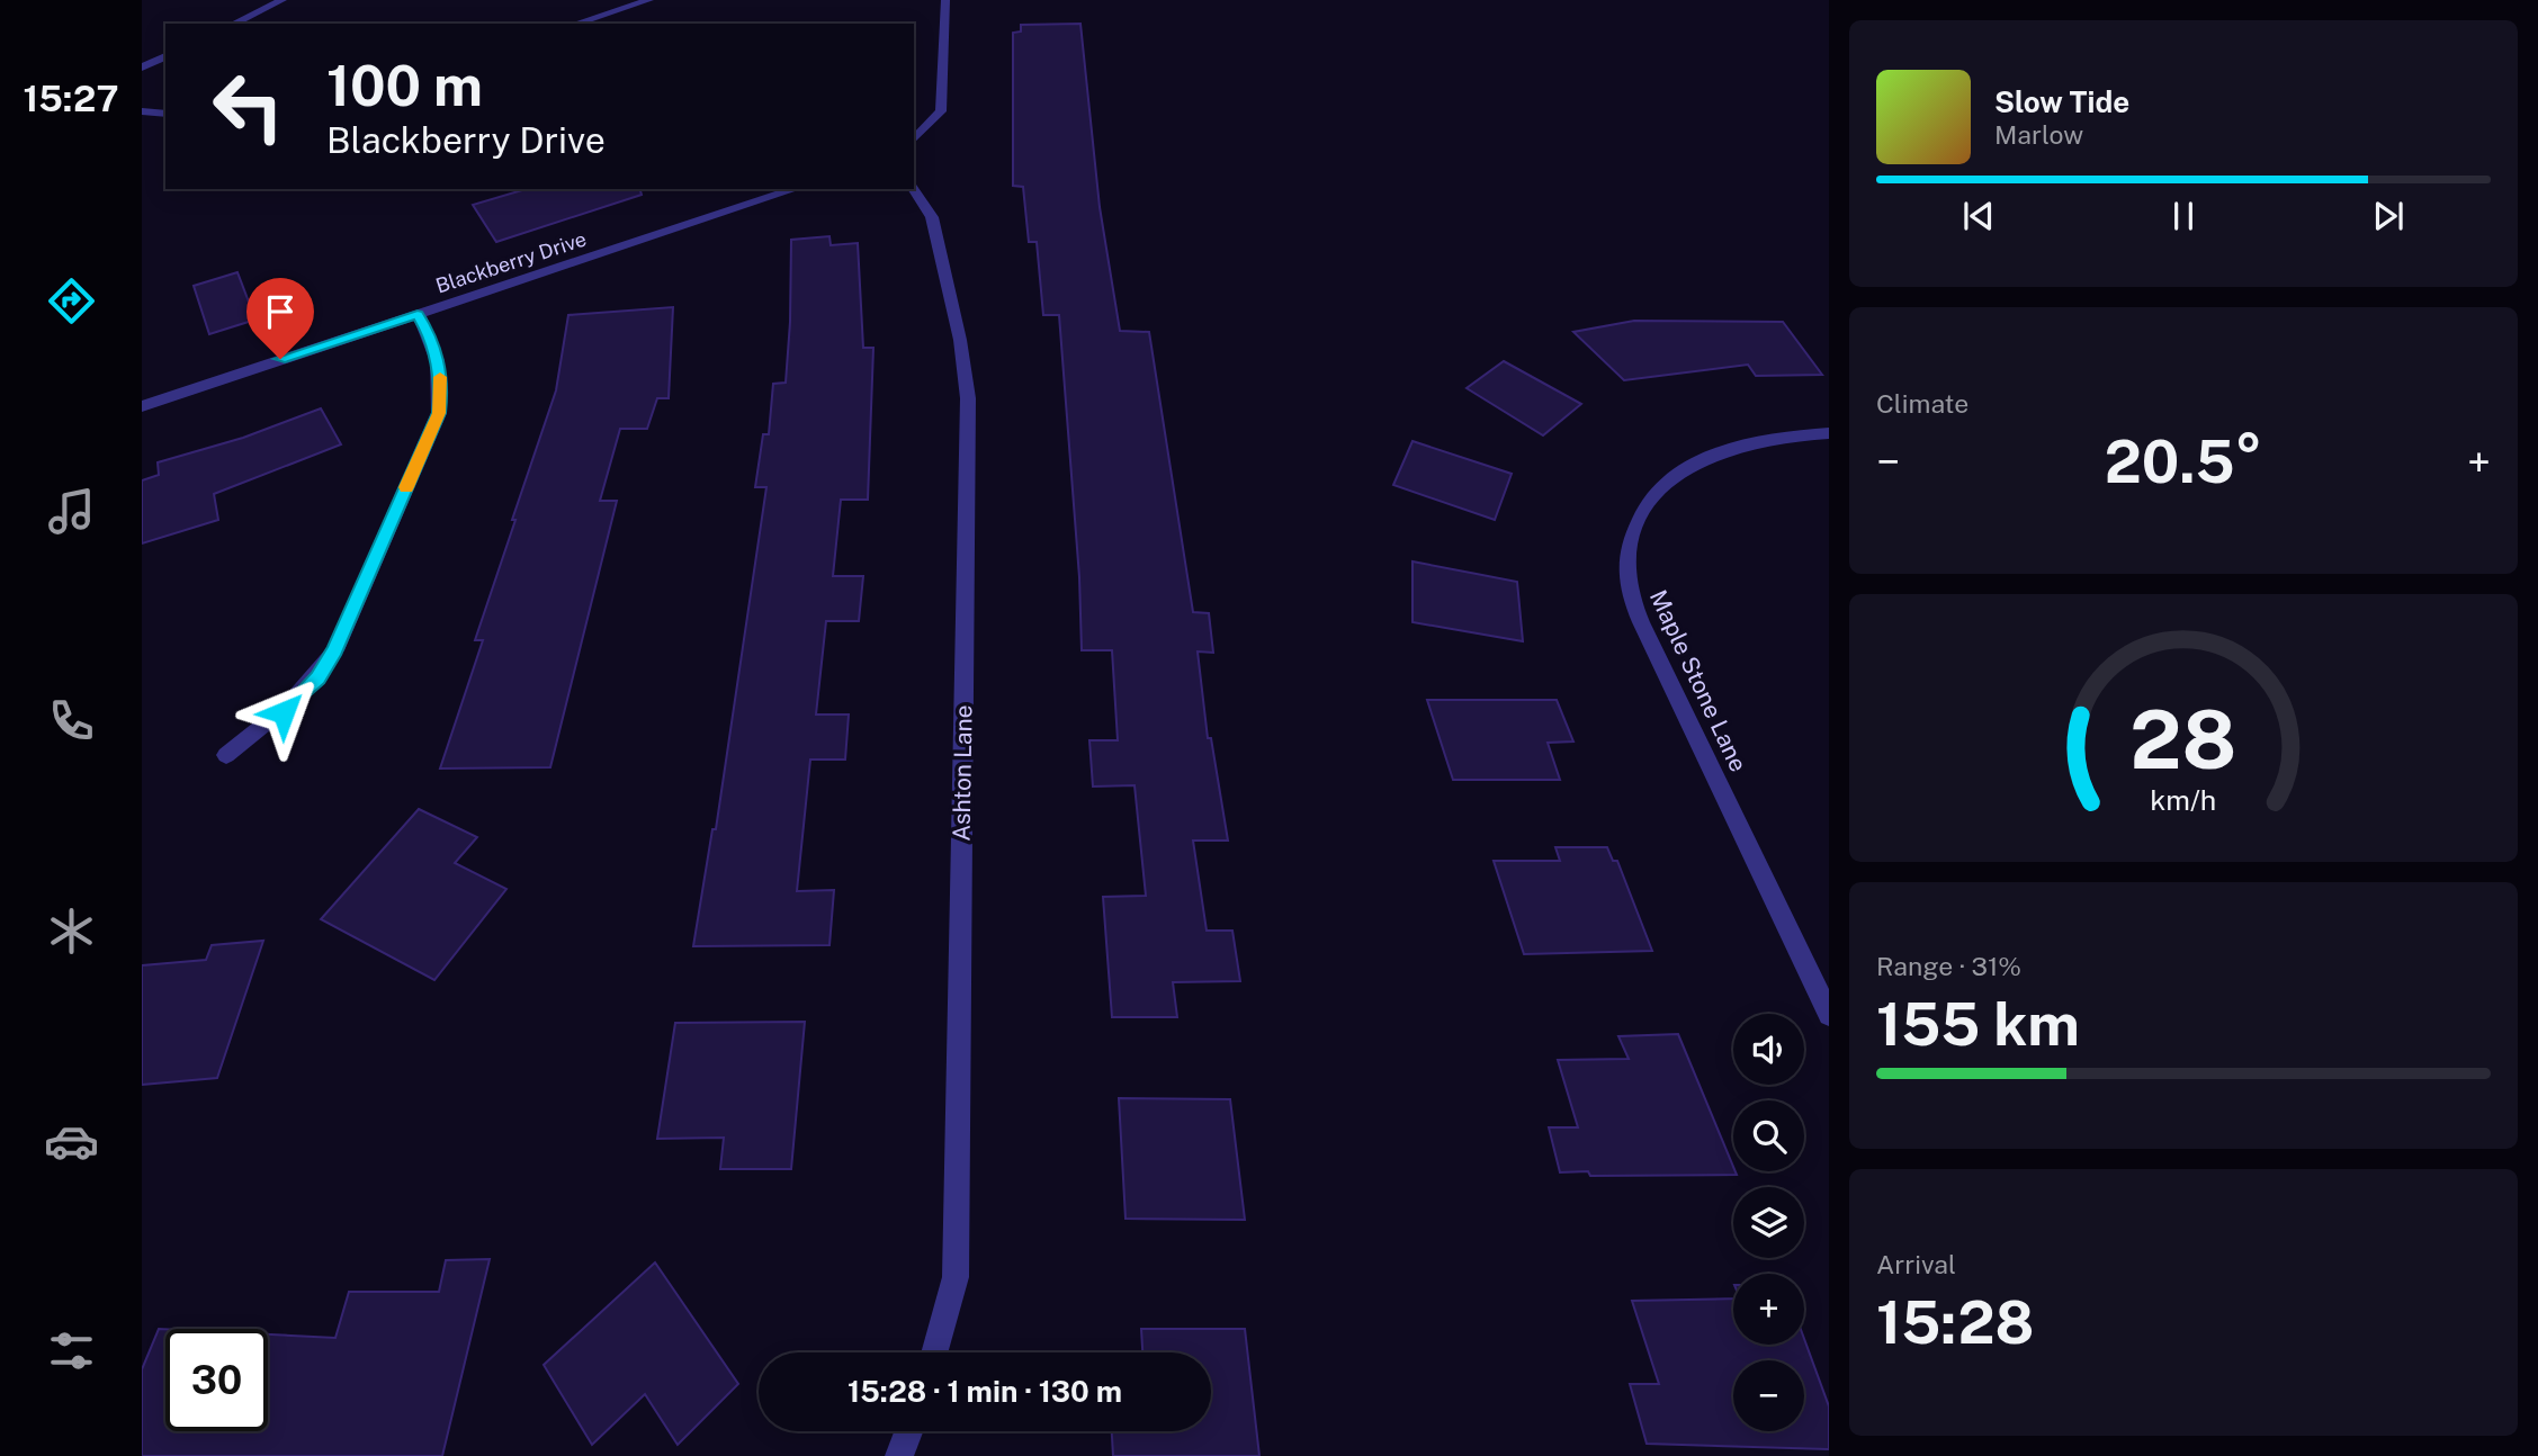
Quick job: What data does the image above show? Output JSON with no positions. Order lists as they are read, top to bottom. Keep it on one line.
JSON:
{"streets":{"street":["Blackberry Drive","Maple Stone Lane","Ashton Lane"]},"page":{"tabs":"15:27","turn":["100 m","Blackberry Drive"],"song":["Slow Tide","Marlow"],"tile":["Climate",["Range · 31%","155 km"],["Arrival","15:28"]],"heat":["−","20.5°","+"],"map_buttons":["+","−"],"limit":"30","trip":"15:28 · 1 min · 130 m","gauge":["28","km/h"]}}
